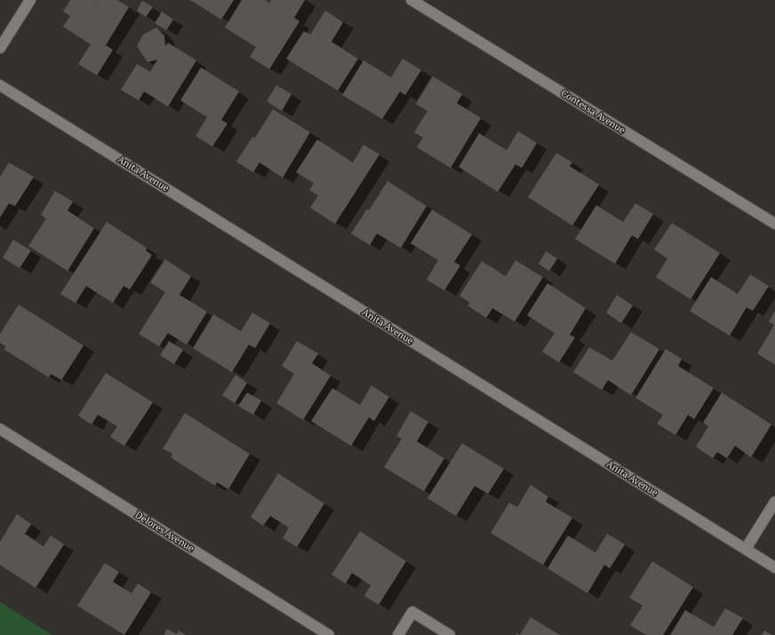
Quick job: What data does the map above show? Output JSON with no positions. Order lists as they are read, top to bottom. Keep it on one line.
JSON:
{"streets":{"street":["Contessa Avenue","Anita Avenue","Delores Avenue"]}}
